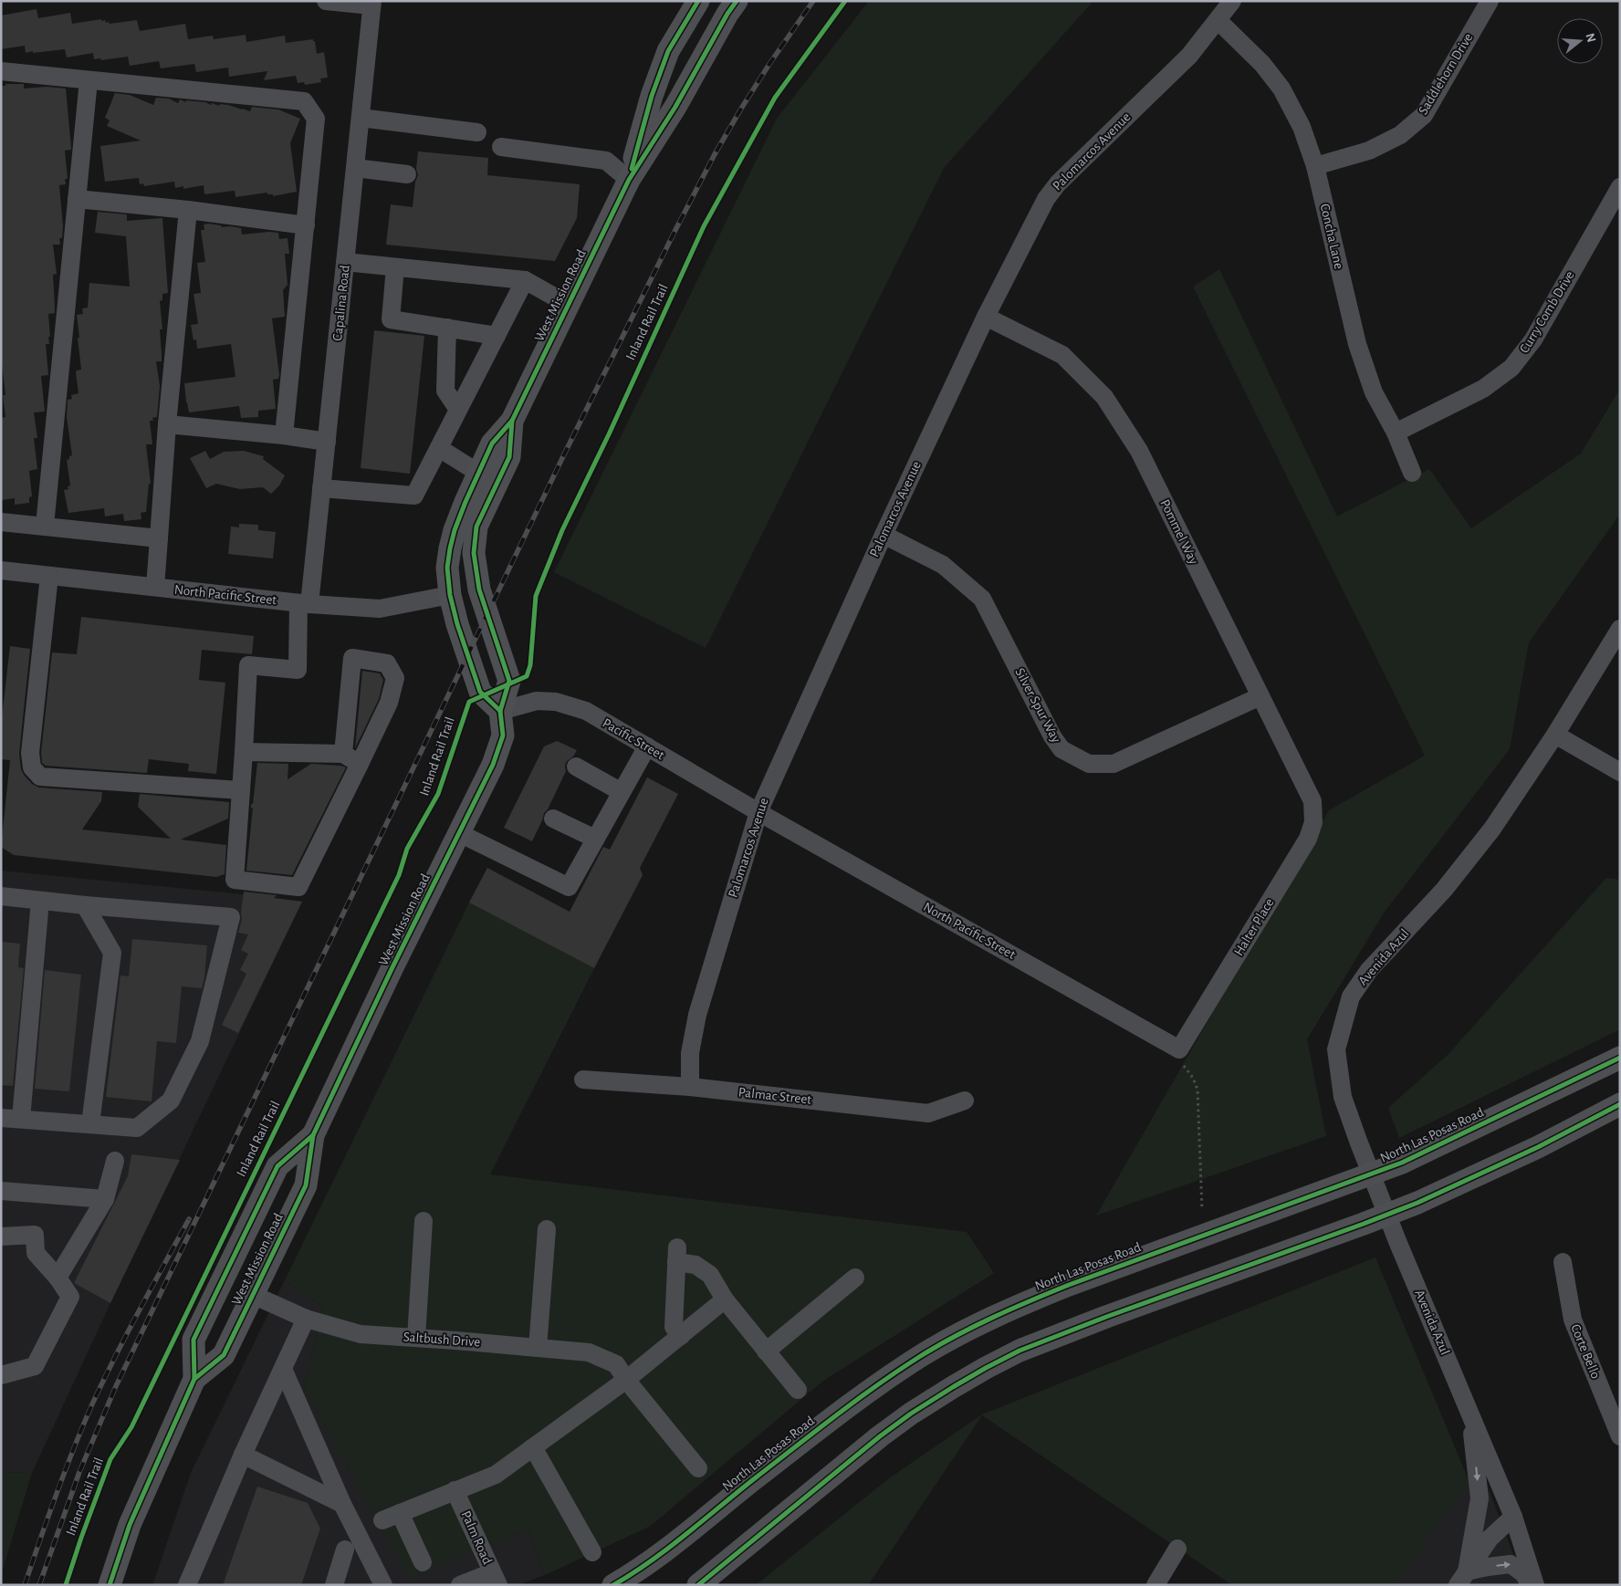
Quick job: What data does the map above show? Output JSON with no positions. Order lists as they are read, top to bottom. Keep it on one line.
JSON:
{"streets":{"main road":["West Mission Road","North Las Posas Road"],"street":["Saddlehorn Drive","Palomarcos Avenue","Concha Lane","Capalina Road","Curry Comb Drive","Pommel Way","North Pacific Street","Silver Spur Way","Pacific Street","Halter Place","Avenida Azul","Palmac Street","Saltbush Drive","Corte Bello","Palm Road"],"cycle path":["Inland Rail Trail"]},"crossings":[["Saddlehorn Drive","Concha Lane"],["Palomarcos Avenue","Concha Lane"],["Palomarcos Avenue","Pommel Way"],["Palomarcos Avenue","North Pacific Street"],["Palomarcos Avenue","Silver Spur Way"],["Palomarcos Avenue","Pacific Street"],["Palomarcos Avenue","Palmac Street"],["Concha Lane","Curry Comb Drive"],["West Mission Road","North Pacific Street"],["West Mission Road","Pacific Street"],["West Mission Road","Saltbush Drive"],["Capalina Road","North Pacific Street"],["Pommel Way","Silver Spur Way"],["Pommel Way","Halter Place"],["North Pacific Street","Pacific Street"],["North Pacific Street","Halter Place"],["Avenida Azul","North Las Posas Road"]],"north":"right"}
